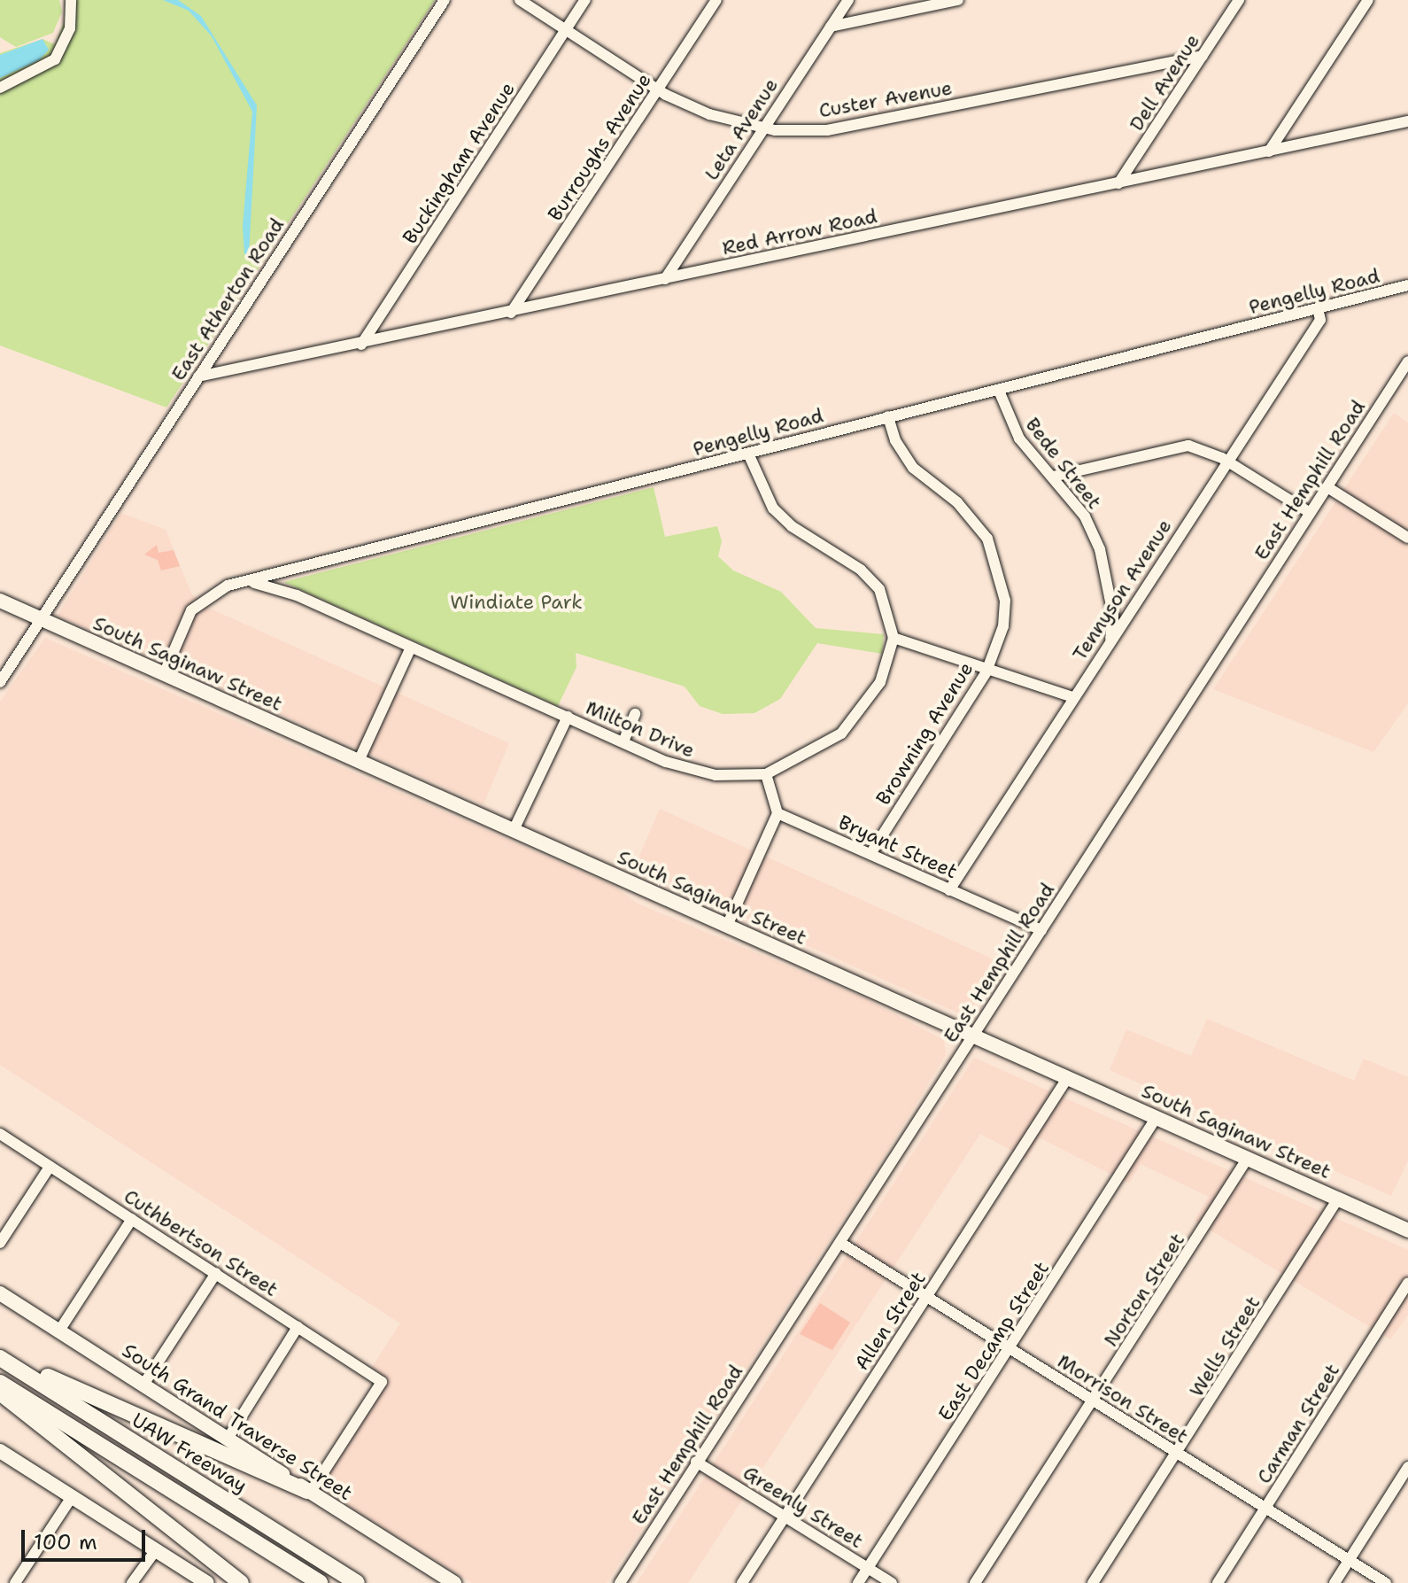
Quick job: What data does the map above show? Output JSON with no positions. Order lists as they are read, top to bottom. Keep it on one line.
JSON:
{"streets":{"highway":["UAW Freeway"],"main road":["South Saginaw Street","South Grand Traverse Street"],"street":["Dell Avenue","Custer Avenue","Leta Avenue","Burroughs Avenue","Buckingham Avenue","Red Arrow Road","Pengelly Road","East Atherton Road","Bede Street","East Hemphill Road","Tennyson Avenue","Milton Drive","Browning Avenue","Bryant Street","Cuthbertson Street","Norton Street","Allen Street","East Decamp Street","Wells Street","Morrison Street","Carman Street","Greenly Street"]},"crossings":[["Dell Avenue","Custer Avenue"],["Dell Avenue","Red Arrow Road"],["Custer Avenue","Leta Avenue"],["Custer Avenue","Burroughs Avenue"],["Custer Avenue","Buckingham Avenue"],["Leta Avenue","Red Arrow Road"],["Burroughs Avenue","Red Arrow Road"],["Buckingham Avenue","Red Arrow Road"],["Red Arrow Road","East Atherton Road"],["Pengelly Road","Bede Street"],["Pengelly Road","Tennyson Avenue"],["Pengelly Road","South Saginaw Street"],["Pengelly Road","Milton Drive"],["Pengelly Road","Browning Avenue"],["East Atherton Road","South Saginaw Street"],["Bede Street","Tennyson Avenue"],["East Hemphill Road","South Saginaw Street"],["East Hemphill Road","Bryant Street"],["East Hemphill Road","Morrison Street"],["East Hemphill Road","Greenly Street"],["Tennyson Avenue","Bryant Street"],["South Saginaw Street","Norton Street"],["South Saginaw Street","Allen Street"],["South Saginaw Street","East Decamp Street"],["South Saginaw Street","Wells Street"],["Browning Avenue","Bryant Street"],["Cuthbertson Street","South Grand Traverse Street"],["Norton Street","Morrison Street"],["Allen Street","Morrison Street"],["Allen Street","Greenly Street"],["East Decamp Street","Morrison Street"],["East Decamp Street","Greenly Street"],["Wells Street","Morrison Street"],["Morrison Street","Carman Street"]],"parks":["Windiate Park"],"scale_bar":"100 m"}
